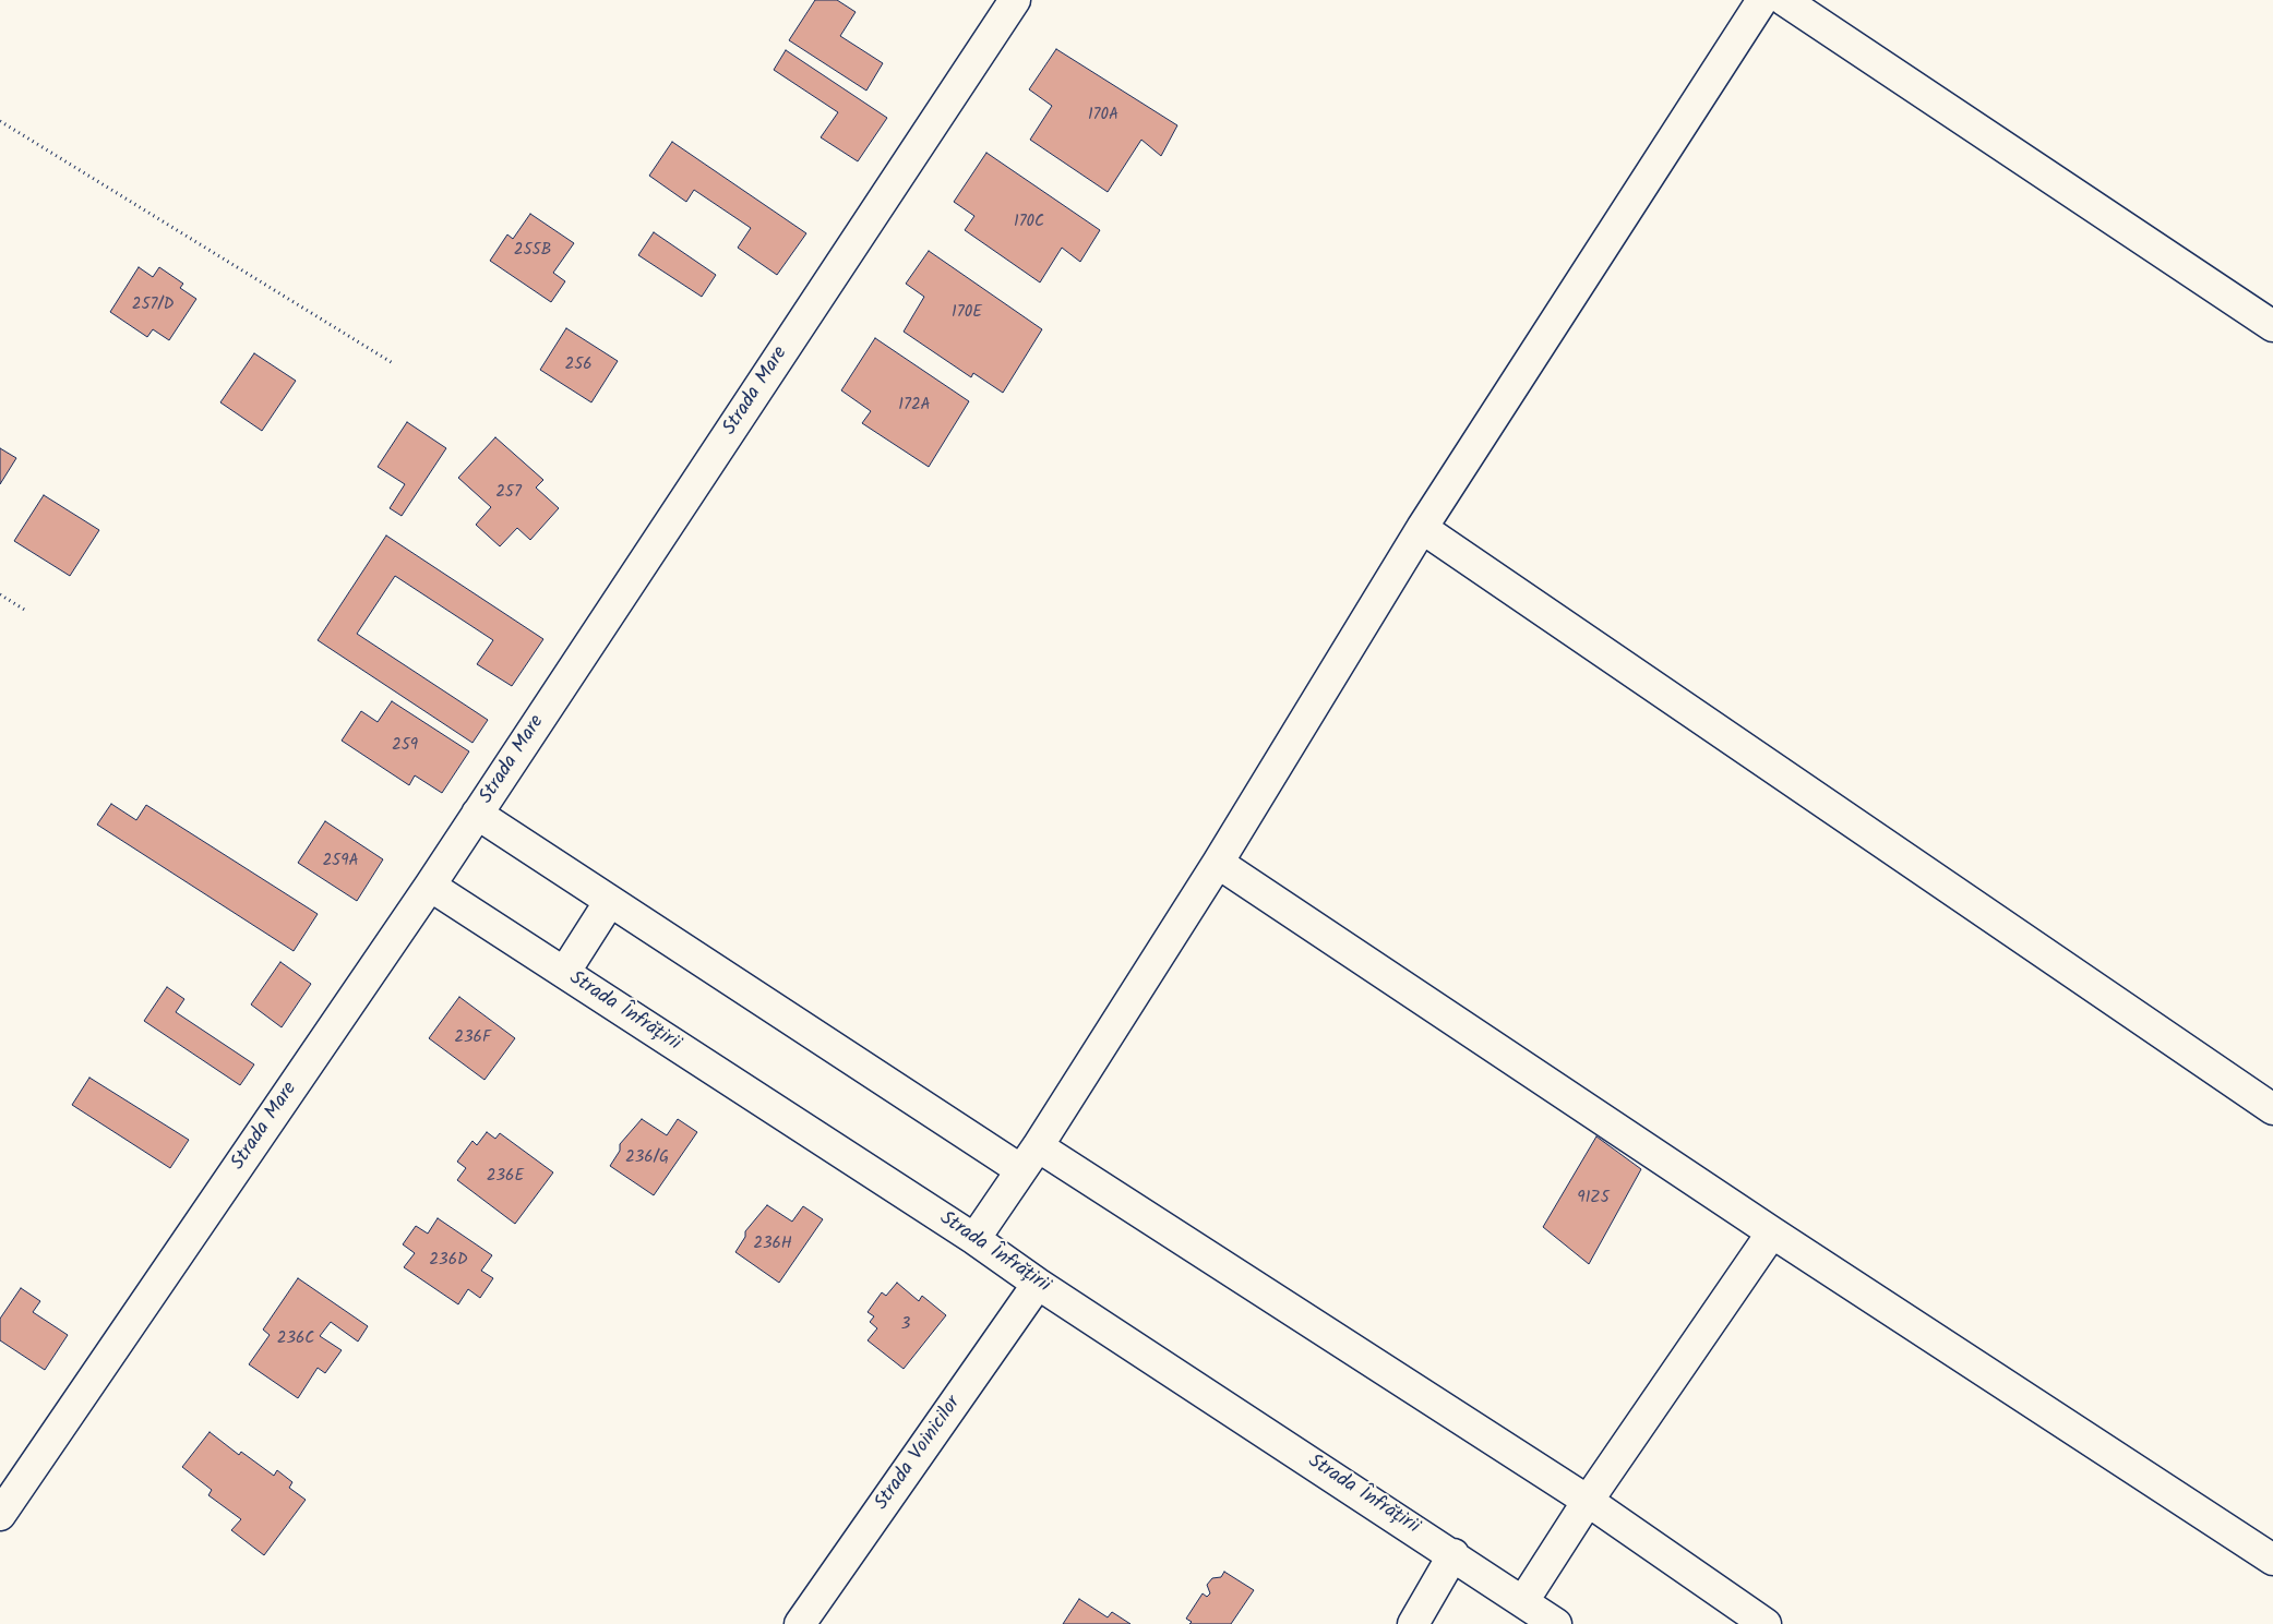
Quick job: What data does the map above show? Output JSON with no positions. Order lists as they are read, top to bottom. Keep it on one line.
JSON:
{"streets":{"street":["Strada Mare","Strada Înfrățirii","Strada Voinicilor"]},"crossings":[["Strada Mare","Strada Înfrățirii"],["Strada Înfrățirii","Strada Voinicilor"]],"house_numbers":["170A","170C","255B","257/D","170E","256","172A","257","259","259A","236F","236/G","236E","91Z5","236H","236D","3","236C"]}
